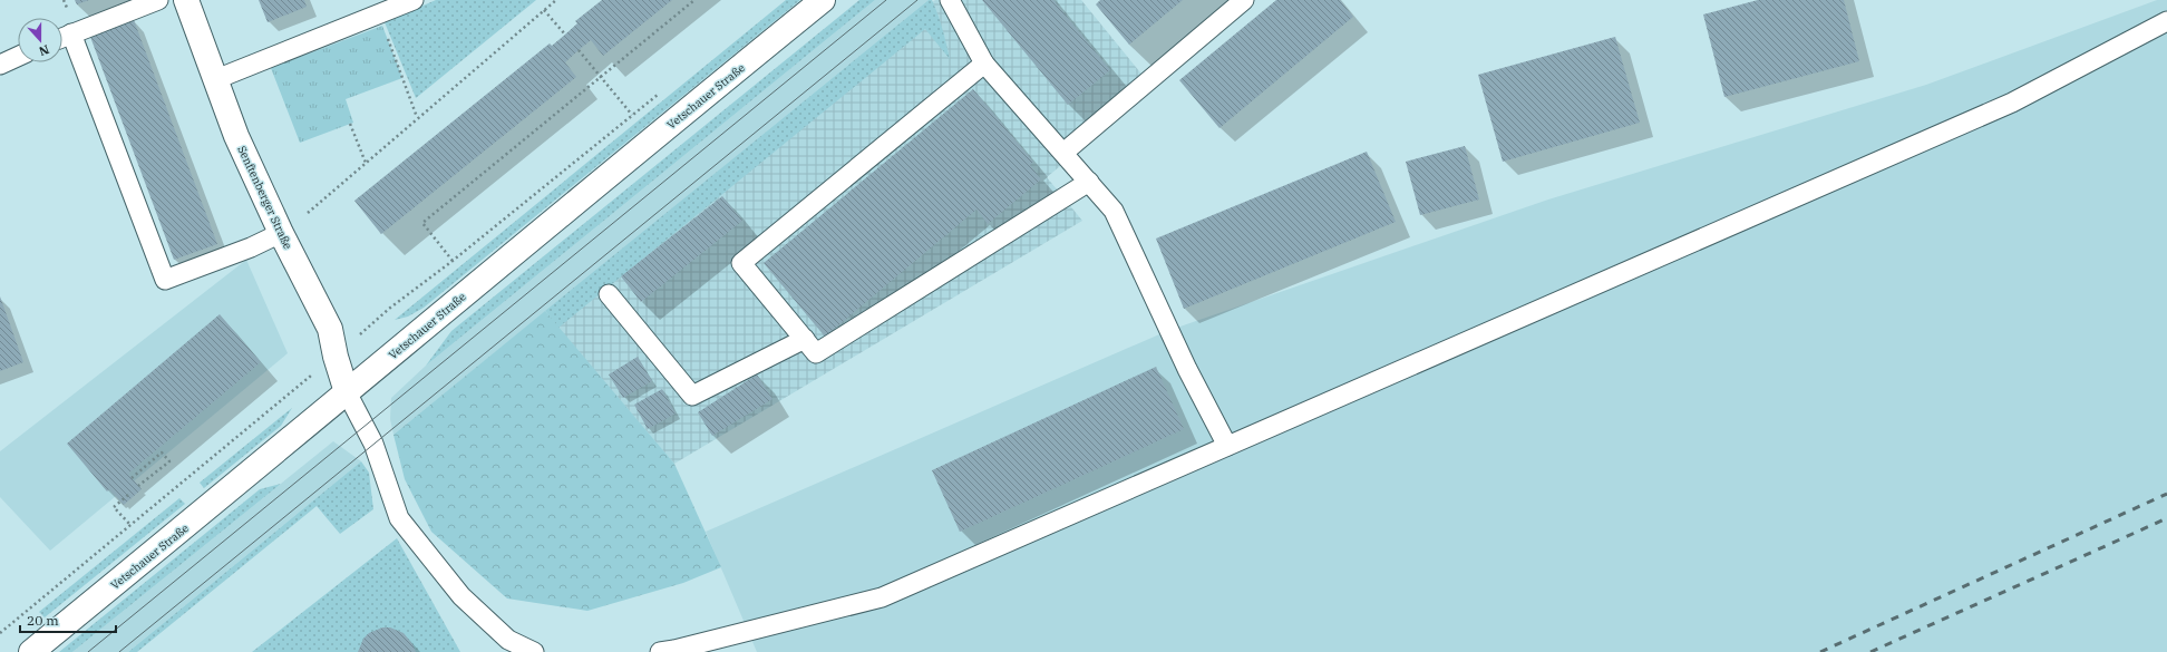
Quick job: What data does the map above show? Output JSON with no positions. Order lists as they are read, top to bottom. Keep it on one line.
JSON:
{"streets":{"street":["Vetschauer Straße","Senftenberger Straße"]},"crossings":[["Vetschauer Straße","Senftenberger Straße"]],"scale_bar":"20 m","north":"bottom"}
